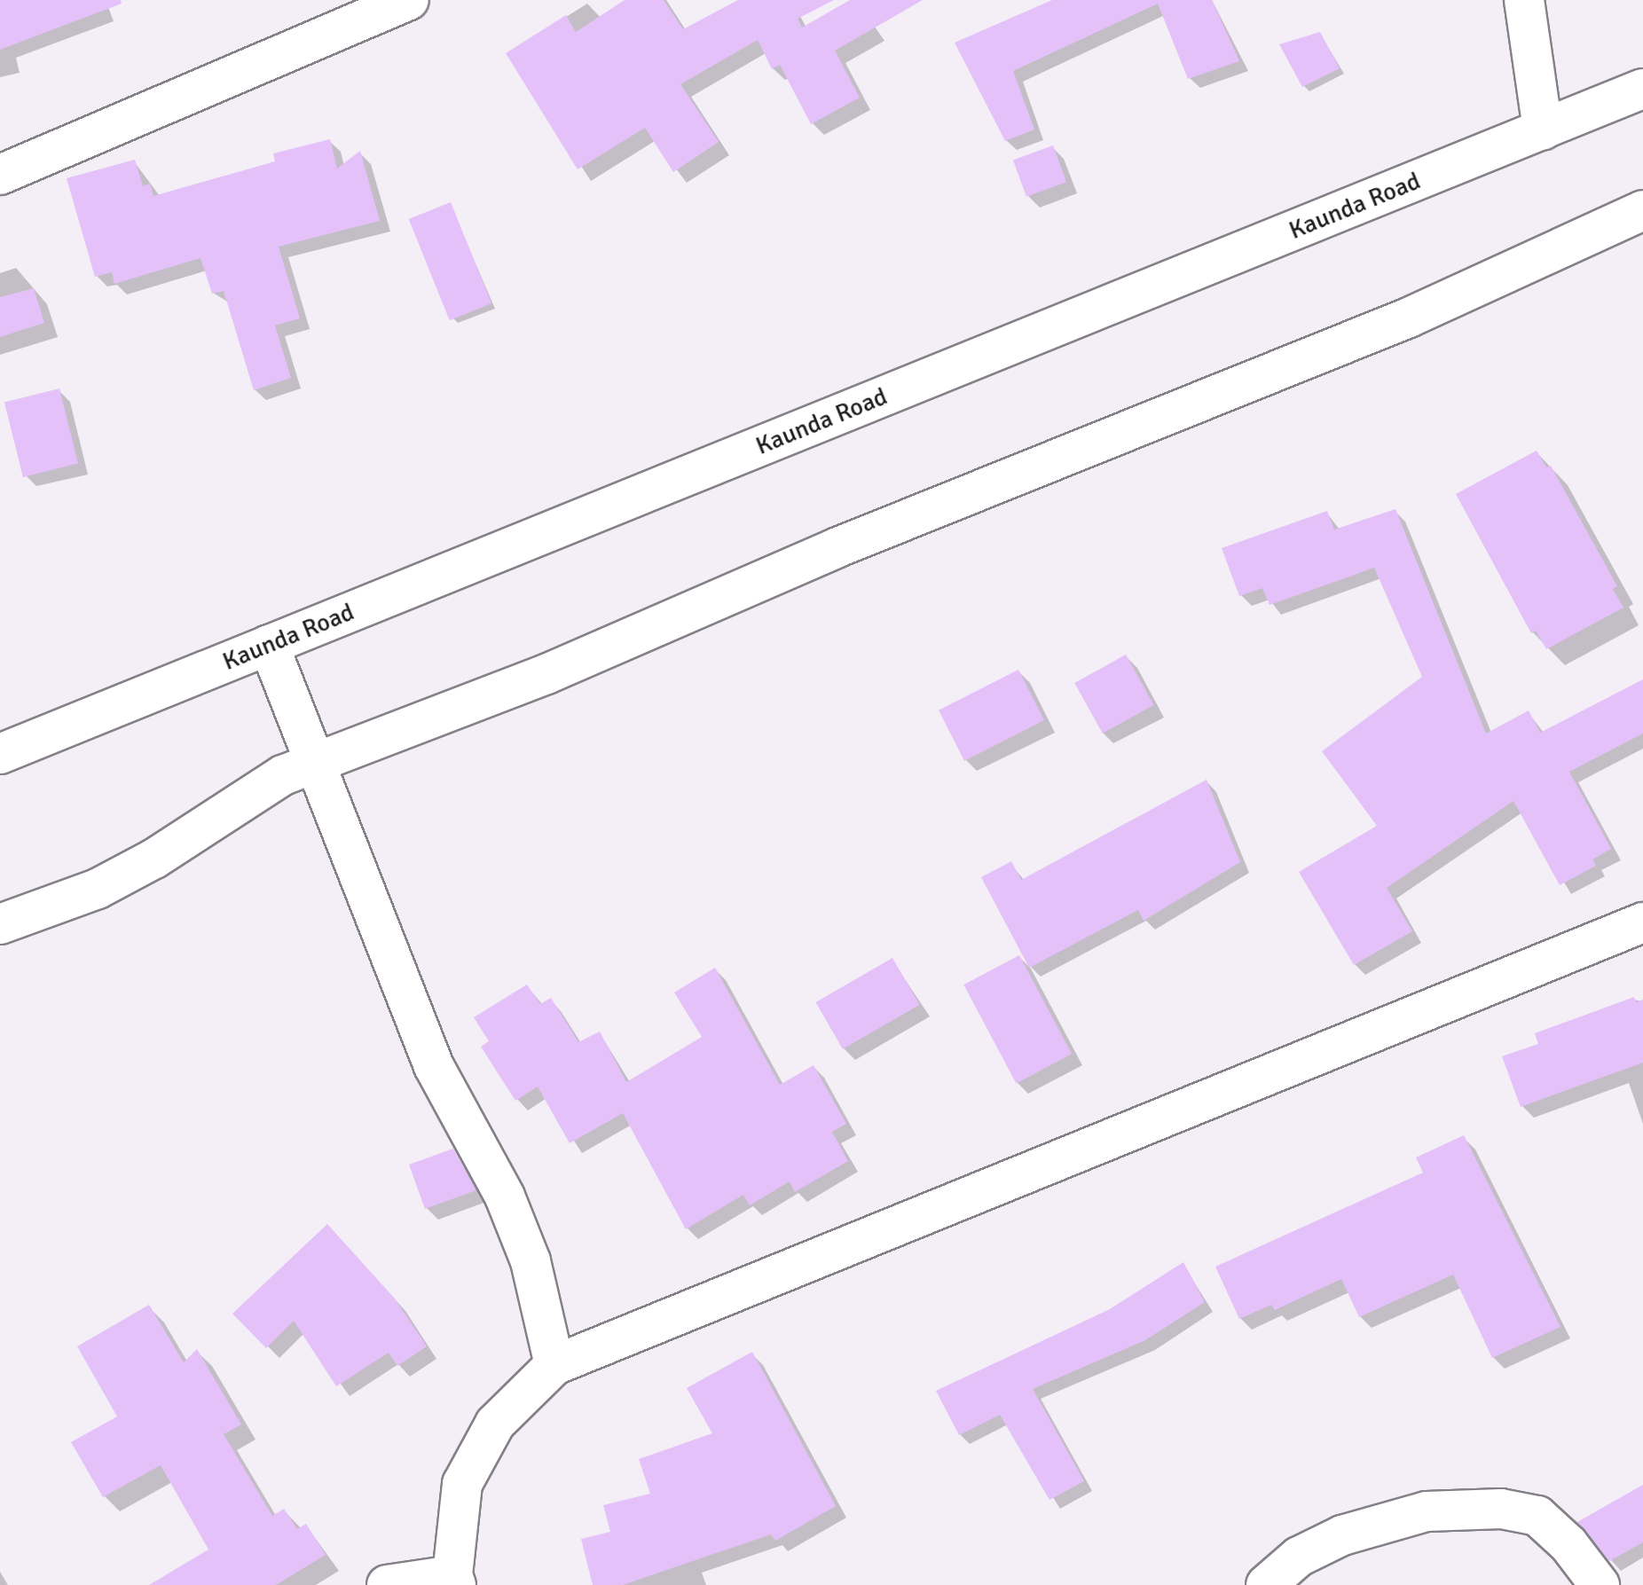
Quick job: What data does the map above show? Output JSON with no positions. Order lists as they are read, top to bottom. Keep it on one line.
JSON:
{"streets":{"street":["Kaunda Road"]}}
